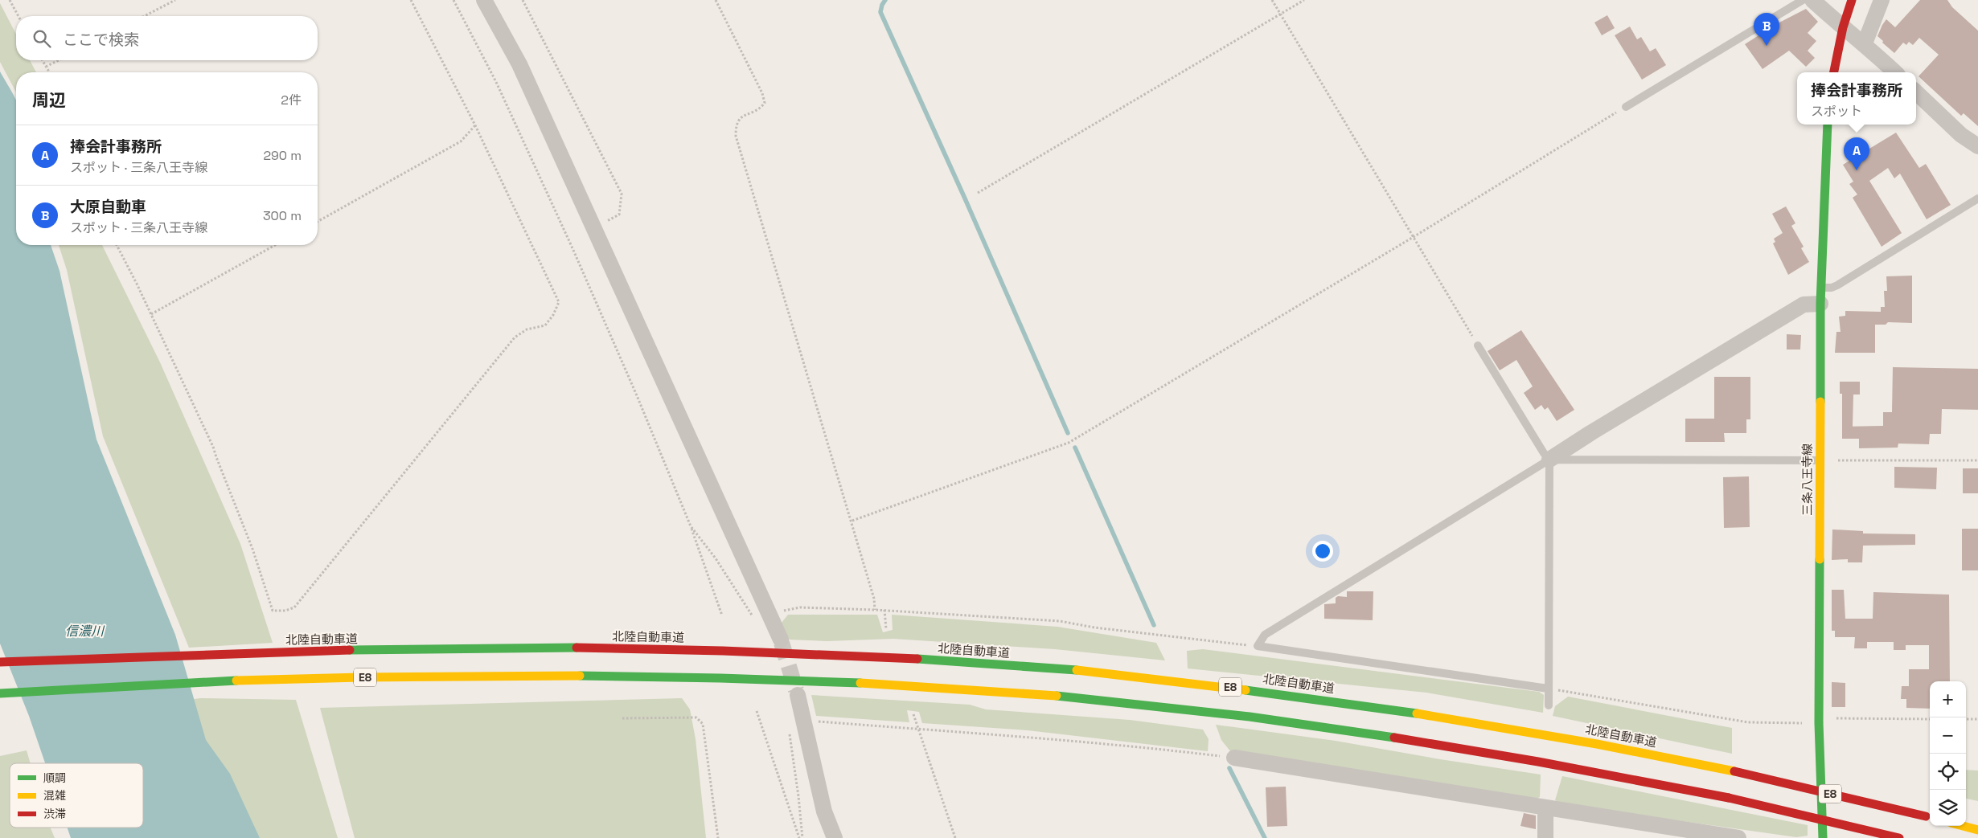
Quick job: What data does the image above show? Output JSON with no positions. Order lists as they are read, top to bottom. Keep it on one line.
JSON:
{"streets":{"main road":["三条八王寺線","北陸自動車道","E8"]},"water":["信濃川"],"legend":["順調","混雑","渋滞"],"page":{"pins":["B","A"],"search":"ここで検索","popup":["捧会計事務所","スポット"],"heading":["周辺","2件"],"list":[{"mark":"A","name":"捧会計事務所","note":"スポット · 三条八王寺線","value":"290 m"},{"mark":"B","name":"大原自動車","note":"スポット · 三条八王寺線","value":"300 m"}],"map_buttons":["+","−"]}}
